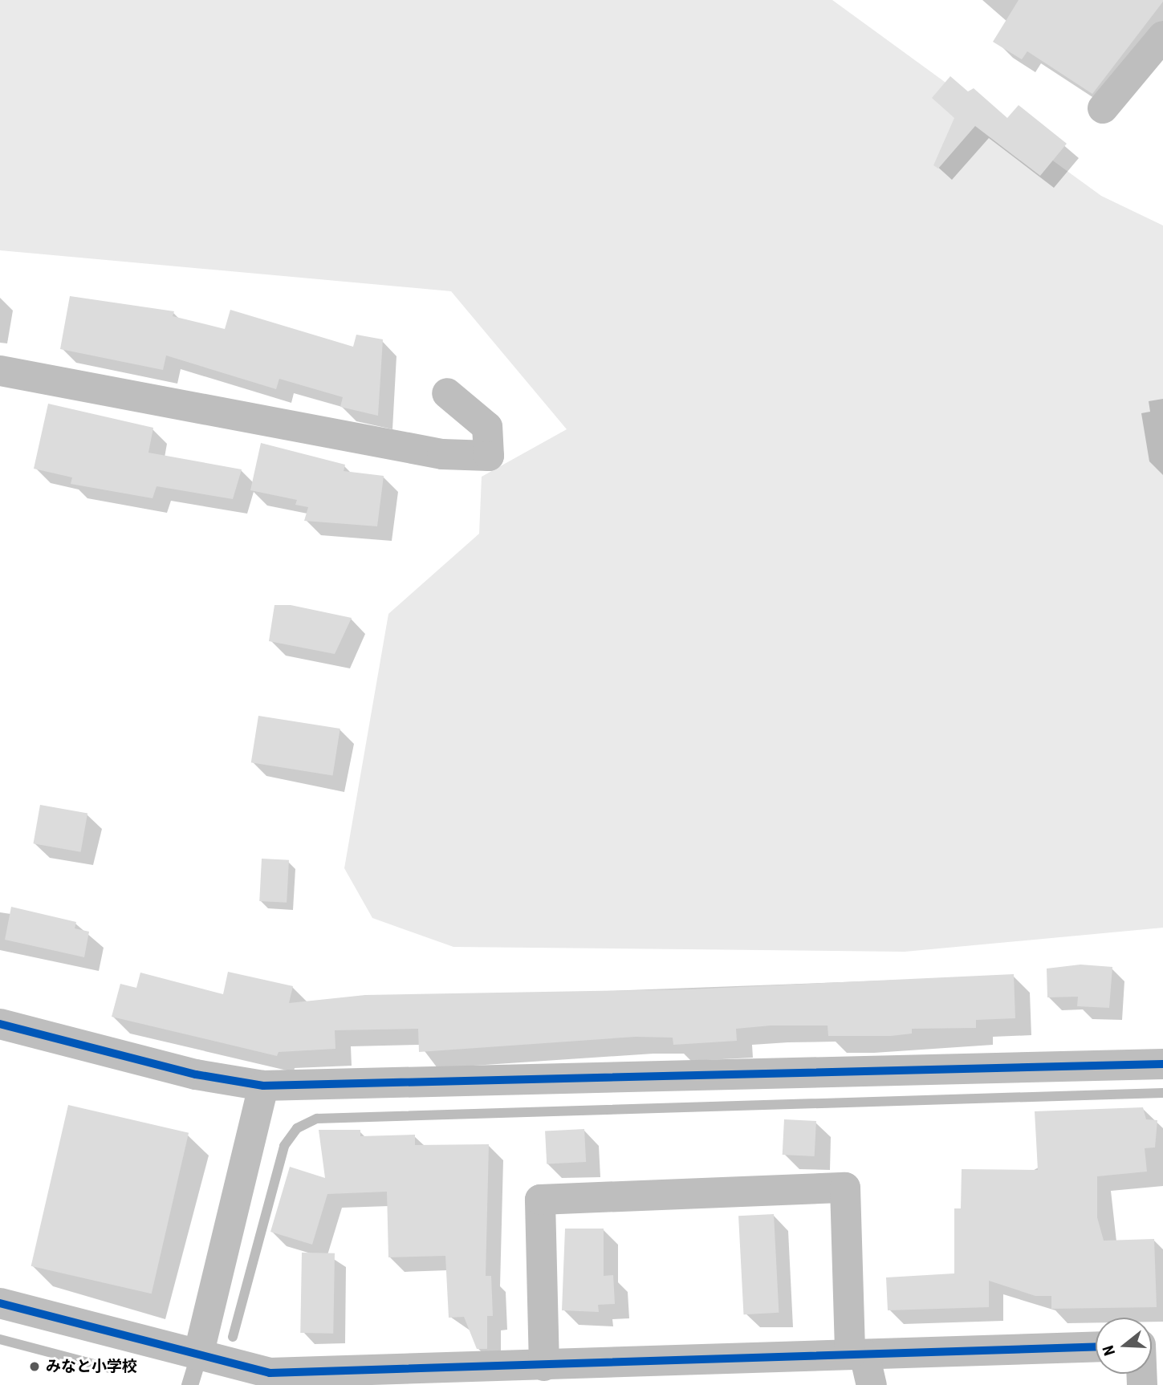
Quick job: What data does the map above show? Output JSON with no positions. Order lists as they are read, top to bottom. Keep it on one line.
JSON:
{"places":["みなと小学校"],"north":"left"}
